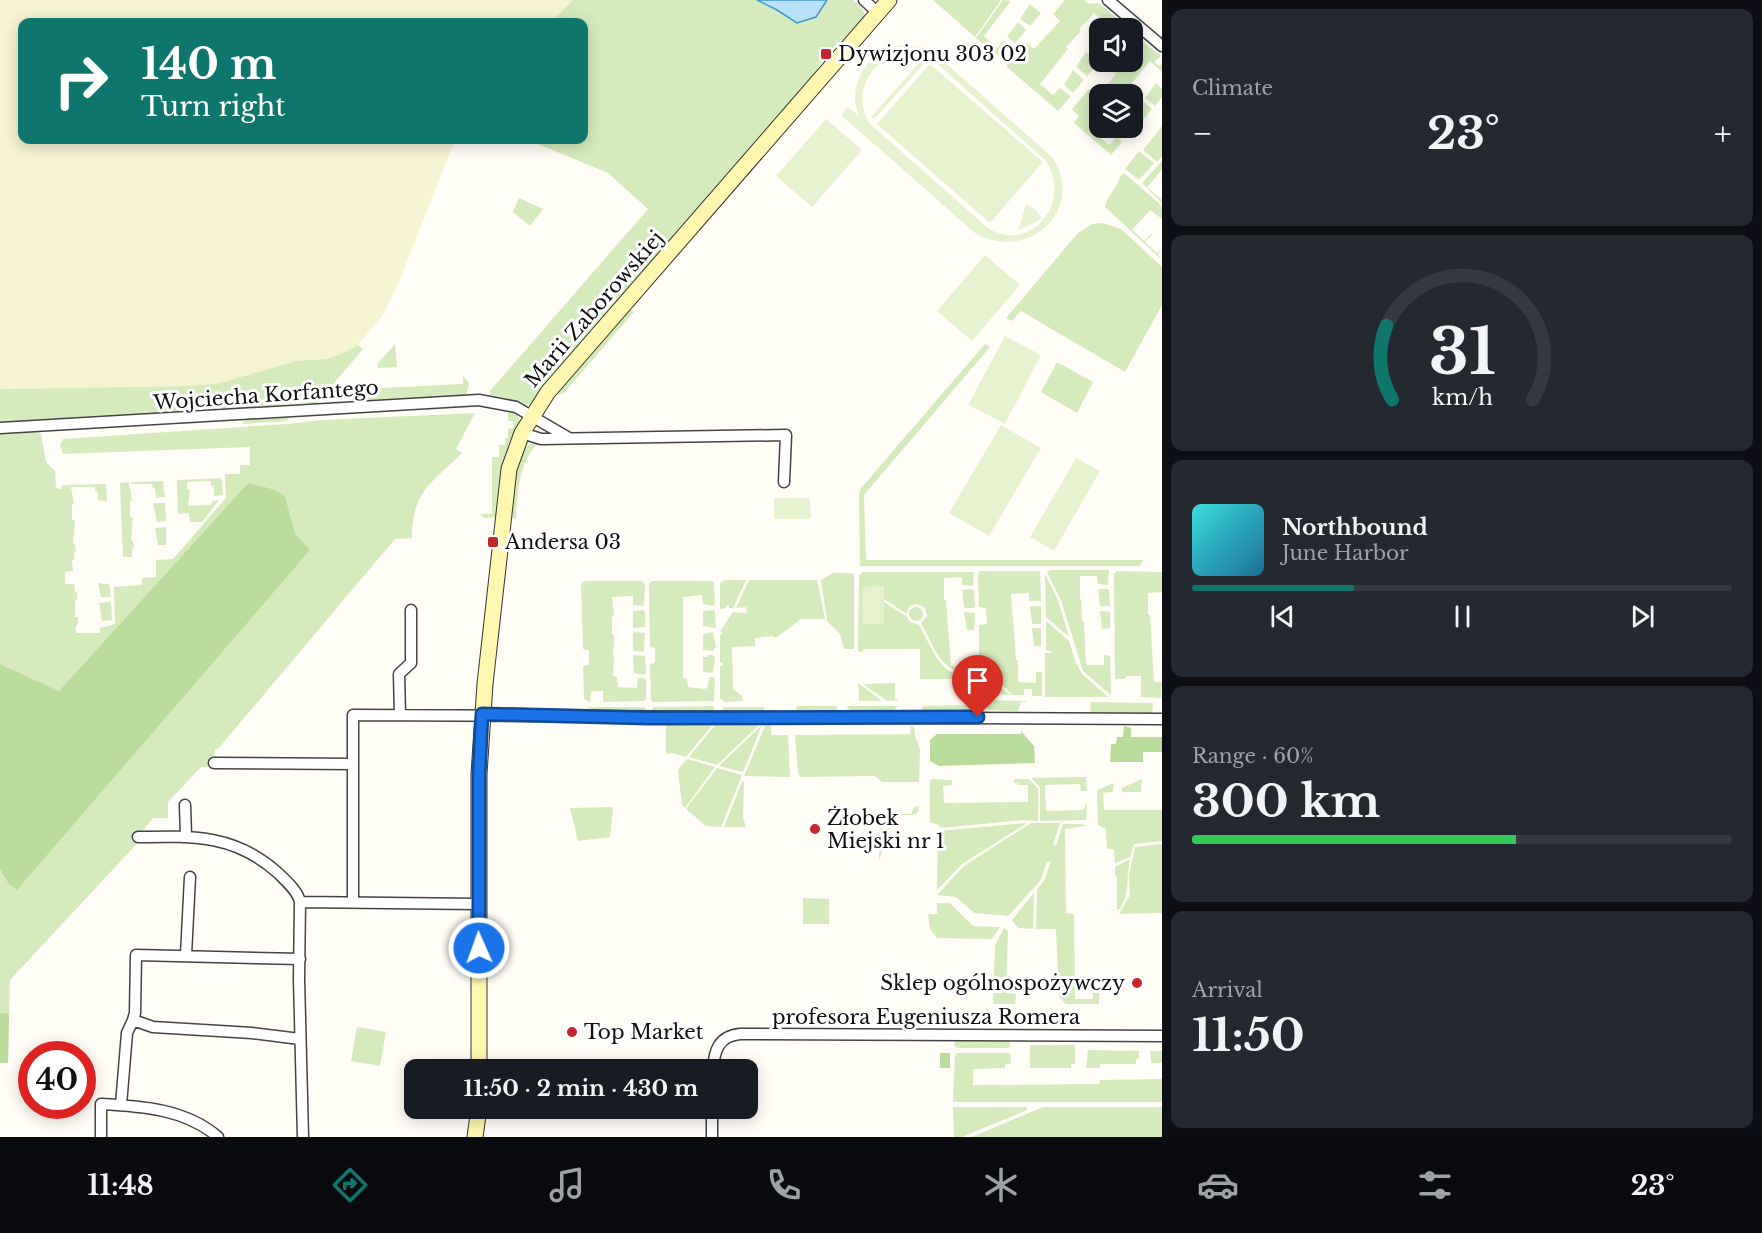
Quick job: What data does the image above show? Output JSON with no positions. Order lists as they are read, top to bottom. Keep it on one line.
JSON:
{"streets":{"street":["Marii Zaborowskiej","Wojciecha Korfantego","profesora Eugeniusza Romera"]},"crossings":[["Marii Zaborowskiej","Wojciecha Korfantego"]],"places":{"transit":["Dywizjonu 303 02","Andersa 03"],"other":["Żłobek Miejski nr 1","Sklep ogólnospożywczy","Top Market"]},"page":{"tile":["Climate",["Range · 60%","300 km"],["Arrival","11:50"]],"turn":["140 m","Turn right"],"heat":["−","23°","+"],"song":["Northbound","June Harbor"],"limit":"40","trip":"11:50 · 2 min · 430 m","tabs":["11:48","23°"],"gauge":["31","km/h"]}}
